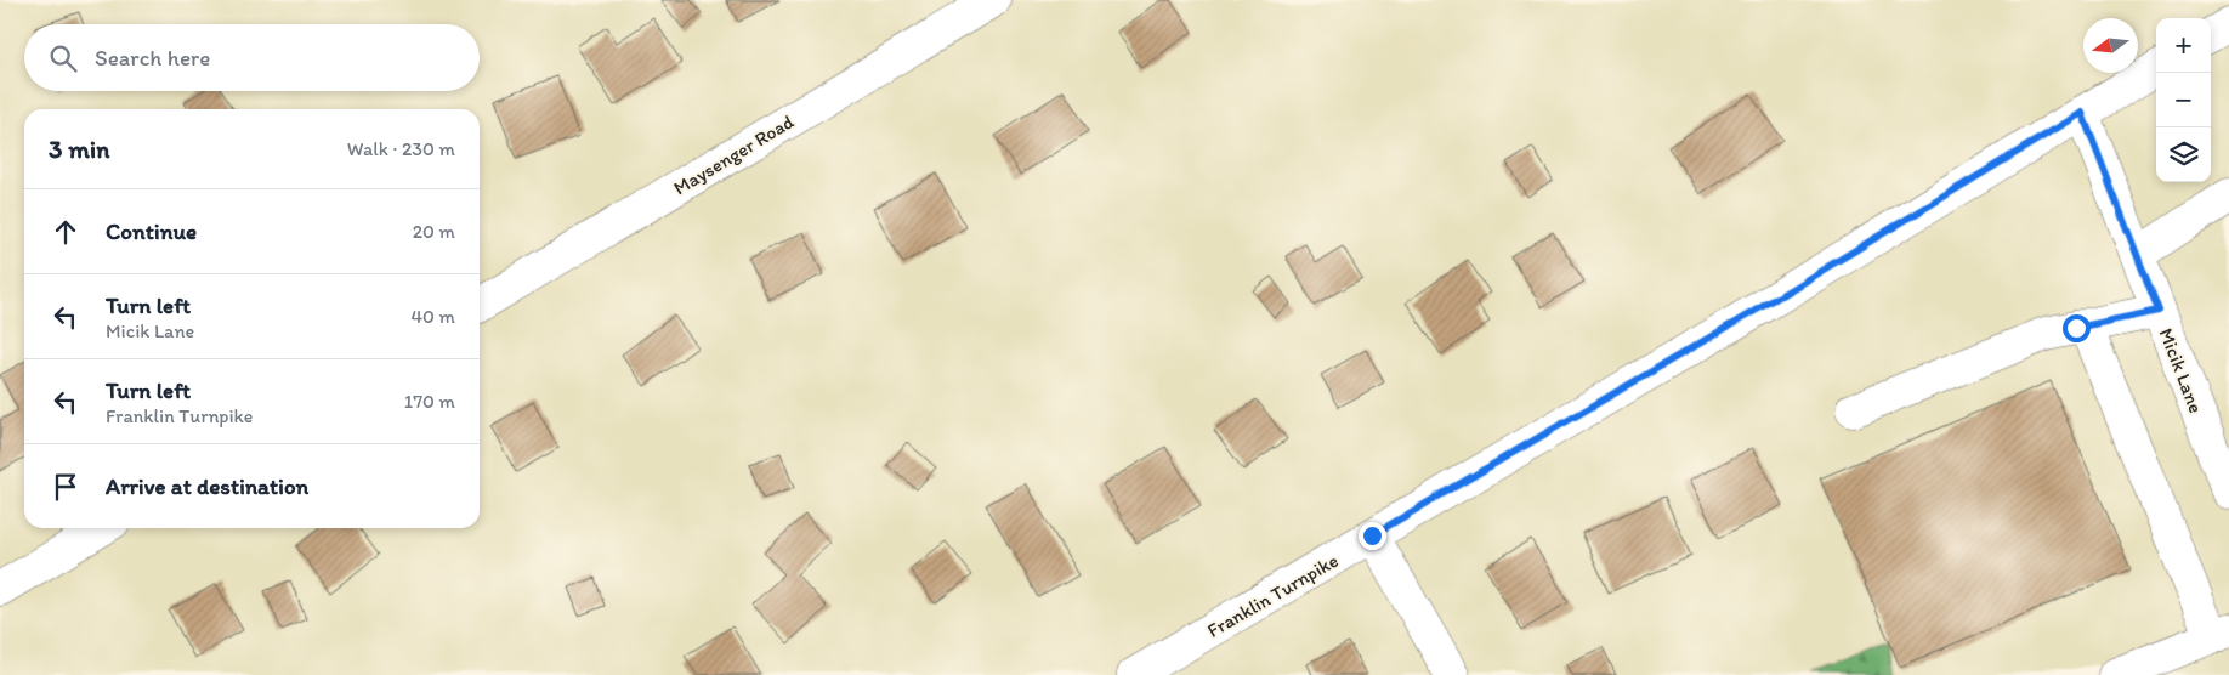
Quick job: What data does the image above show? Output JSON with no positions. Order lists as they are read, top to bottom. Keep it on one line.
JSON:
{"streets":{"main road":["Maysenger Road","Micik Lane","Franklin Turnpike"]},"crossings":[["Micik Lane","Franklin Turnpike"]],"north":"left","page":{"map_buttons":["+","−"],"search":"Search here","heading":["3 min","Walk · 230 m"],"list":[["Continue","20 m"],["Turn left","Micik Lane","40 m"],["Turn left","Franklin Turnpike","170 m"],"Arrive at destination"]}}
